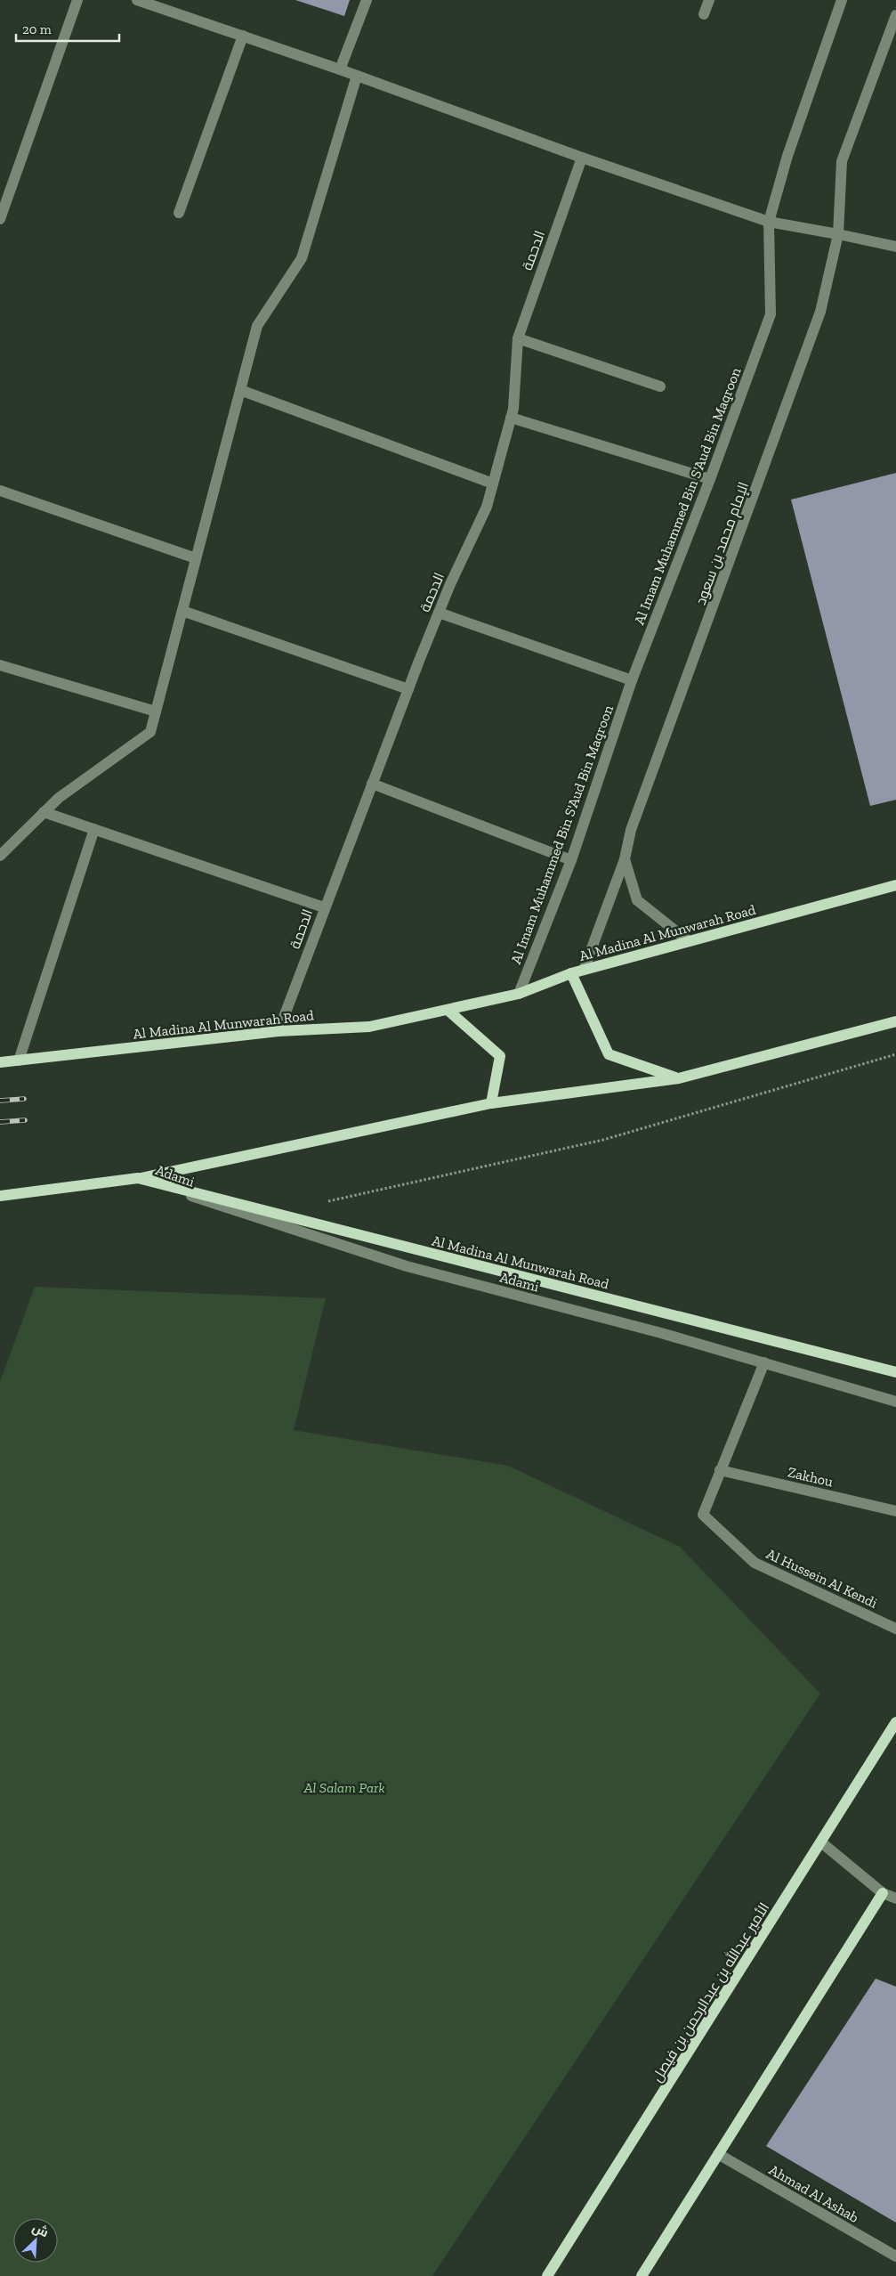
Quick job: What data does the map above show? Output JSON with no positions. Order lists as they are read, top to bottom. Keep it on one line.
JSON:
{"streets":{"main road":["Al Madina Al Munwarah Road","الأمير عبدالله بن عبدالرحمن بن فيصل"],"street":["الدحمة","Al Imam Muhammed Bin S'Aud Bin Maqroon","الإمام محمد بن سعود","Adami","Zakhou","Al Hussein Al Kendi","Ahmad Al Ashab"]},"crossings":[["الدحمة","Al Madina Al Munwarah Road"],["Al Imam Muhammed Bin S'Aud Bin Maqroon","Al Madina Al Munwarah Road"],["الإمام محمد بن سعود","Al Madina Al Munwarah Road"],["Al Madina Al Munwarah Road","Adami"],["Adami","Al Hussein Al Kendi"],["Zakhou","Al Hussein Al Kendi"]],"parks":["Al Salam Park"],"scale_bar":"20 m","north":"top right"}
